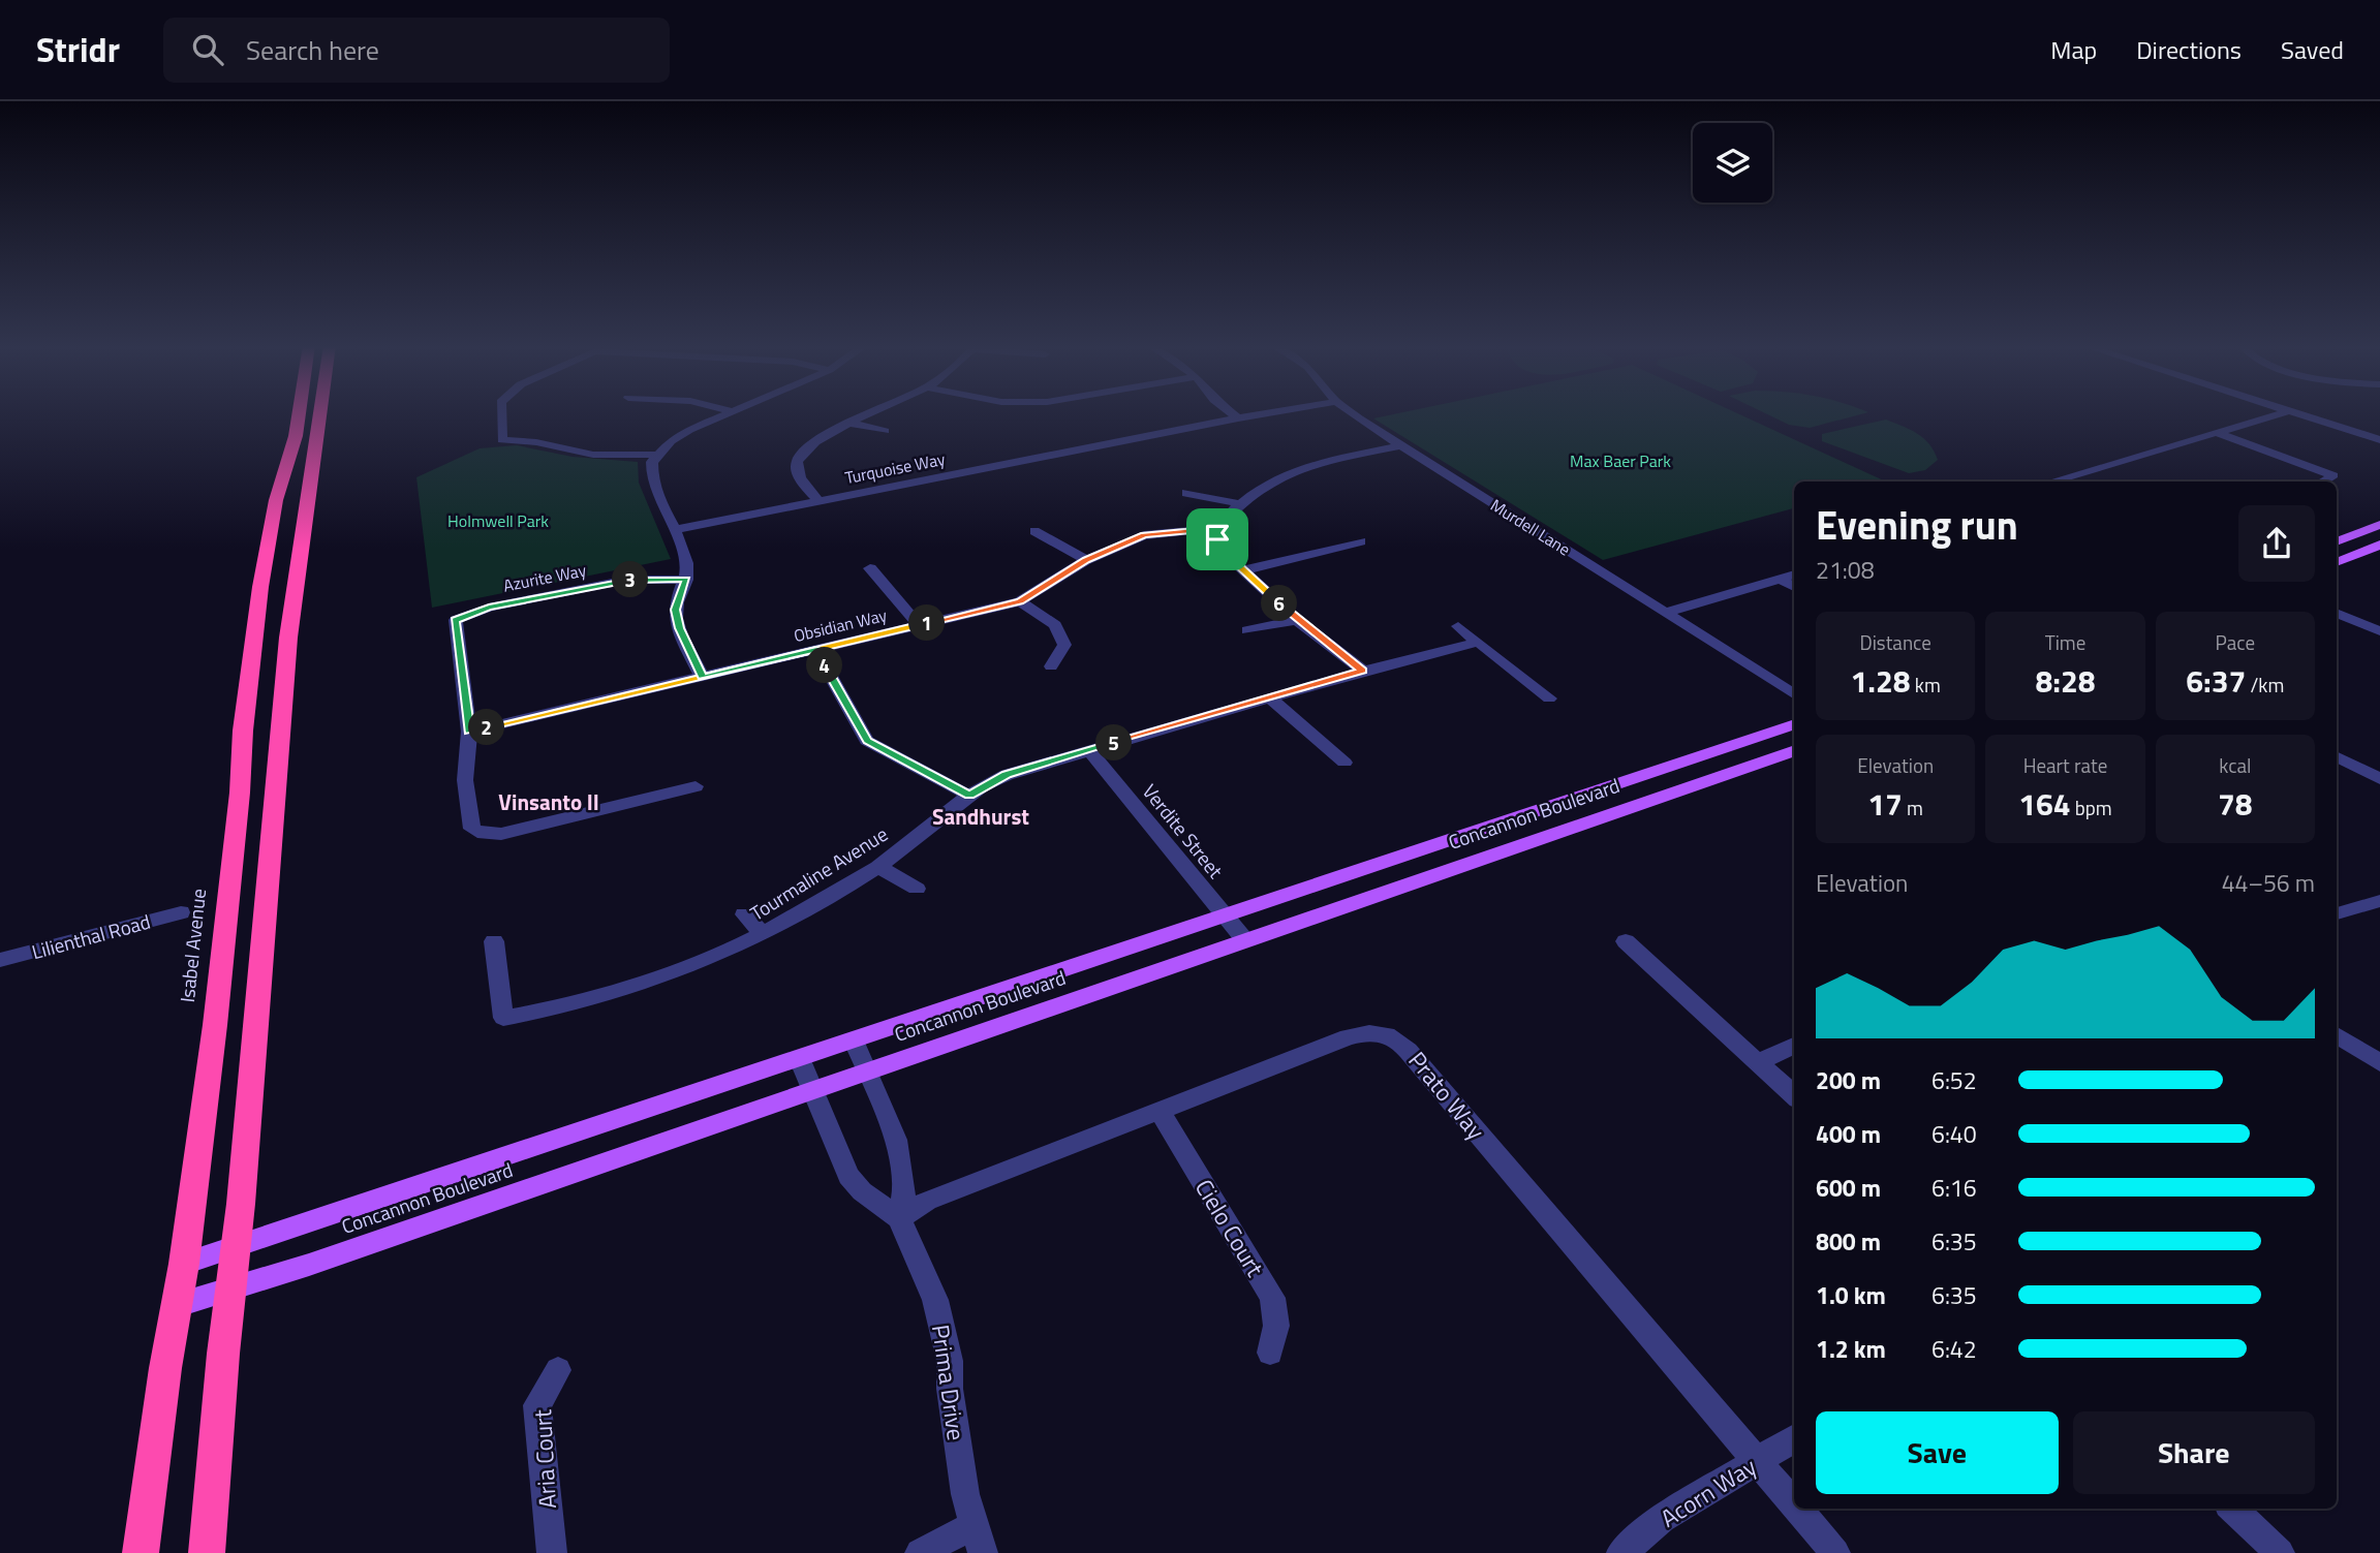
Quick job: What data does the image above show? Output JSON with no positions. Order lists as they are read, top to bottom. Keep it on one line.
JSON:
{"streets":{"highway":["Isabel Avenue"],"main road":["Concannon Boulevard"],"street":["Turquoise Way","Murdell Lane","Azurite Way","Obsidian Way","Verdite Street","Tourmaline Avenue","Lilienthal Road","Prato Way","Cielo Court","Prima Drive","Aria Court","Acorn Way"]},"crossings":[["Azurite Way","Obsidian Way"],["Concannon Boulevard","Verdite Street"],["Concannon Boulevard","Isabel Avenue"],["Concannon Boulevard","Prima Drive"],["Verdite Street","Tourmaline Avenue"],["Prato Way","Cielo Court"],["Prato Way","Prima Drive"],["Prato Way","Acorn Way"]],"districts":["Vinsanto II","Sandhurst"],"parks":["Max Baer Park","Holmwell Park"],"page":{"header":"Stridr","search":"Search here","nav":["Map","Directions","Saved"],"heading":["Evening run","21:08"],"pins":["3","6","1","4","2","5"],"stats":[["Distance","1.28 km"],["Time","8:28"],["Pace","6:37 /km"],["Elevation","17 m"],["Heart rate","164 bpm"],["kcal","78"]],"chart":["Elevation","44–56 m"],"list":[{"name":"200 m","note":"6:52"},{"name":"400 m","note":"6:40"},{"name":"600 m","note":"6:16"},{"name":"800 m","note":"6:35"},{"name":"1.0 km","note":"6:35"},{"name":"1.2 km","note":"6:42"}],"buttons":["Save","Share"]}}
